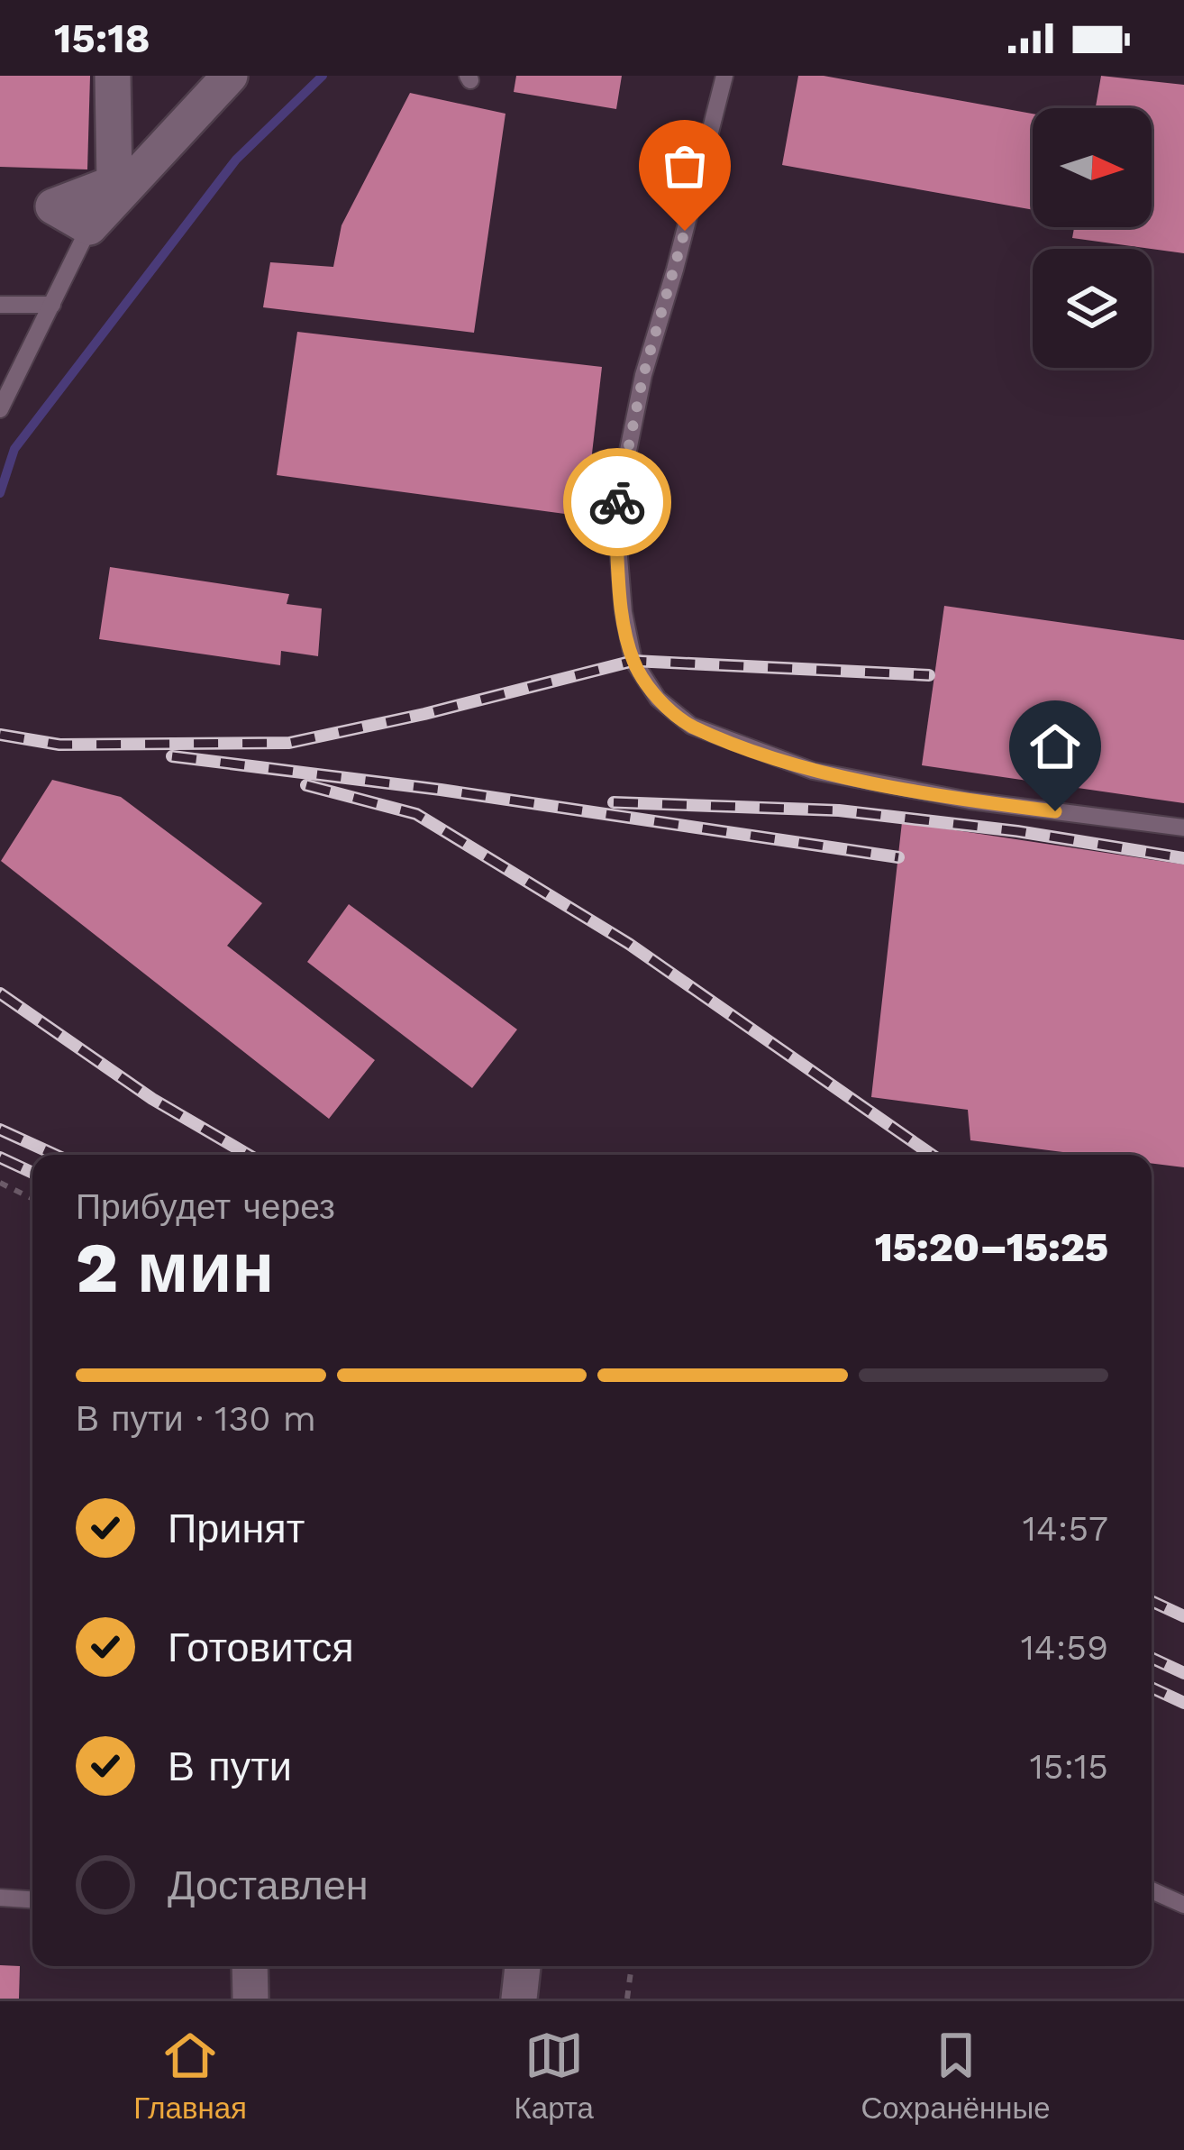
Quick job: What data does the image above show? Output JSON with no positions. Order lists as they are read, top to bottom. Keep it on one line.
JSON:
{"north":"right","page":{"status":"15:18","heading":["2 мин","Прибудет через","15:20–15:25"],"bar":"В пути · 130 m","list":[["Принят","14:57"],["Готовится","14:59"],["В пути","15:15"],"Доставлен"],"tabs":["Главная","Карта","Сохранённые"]}}
